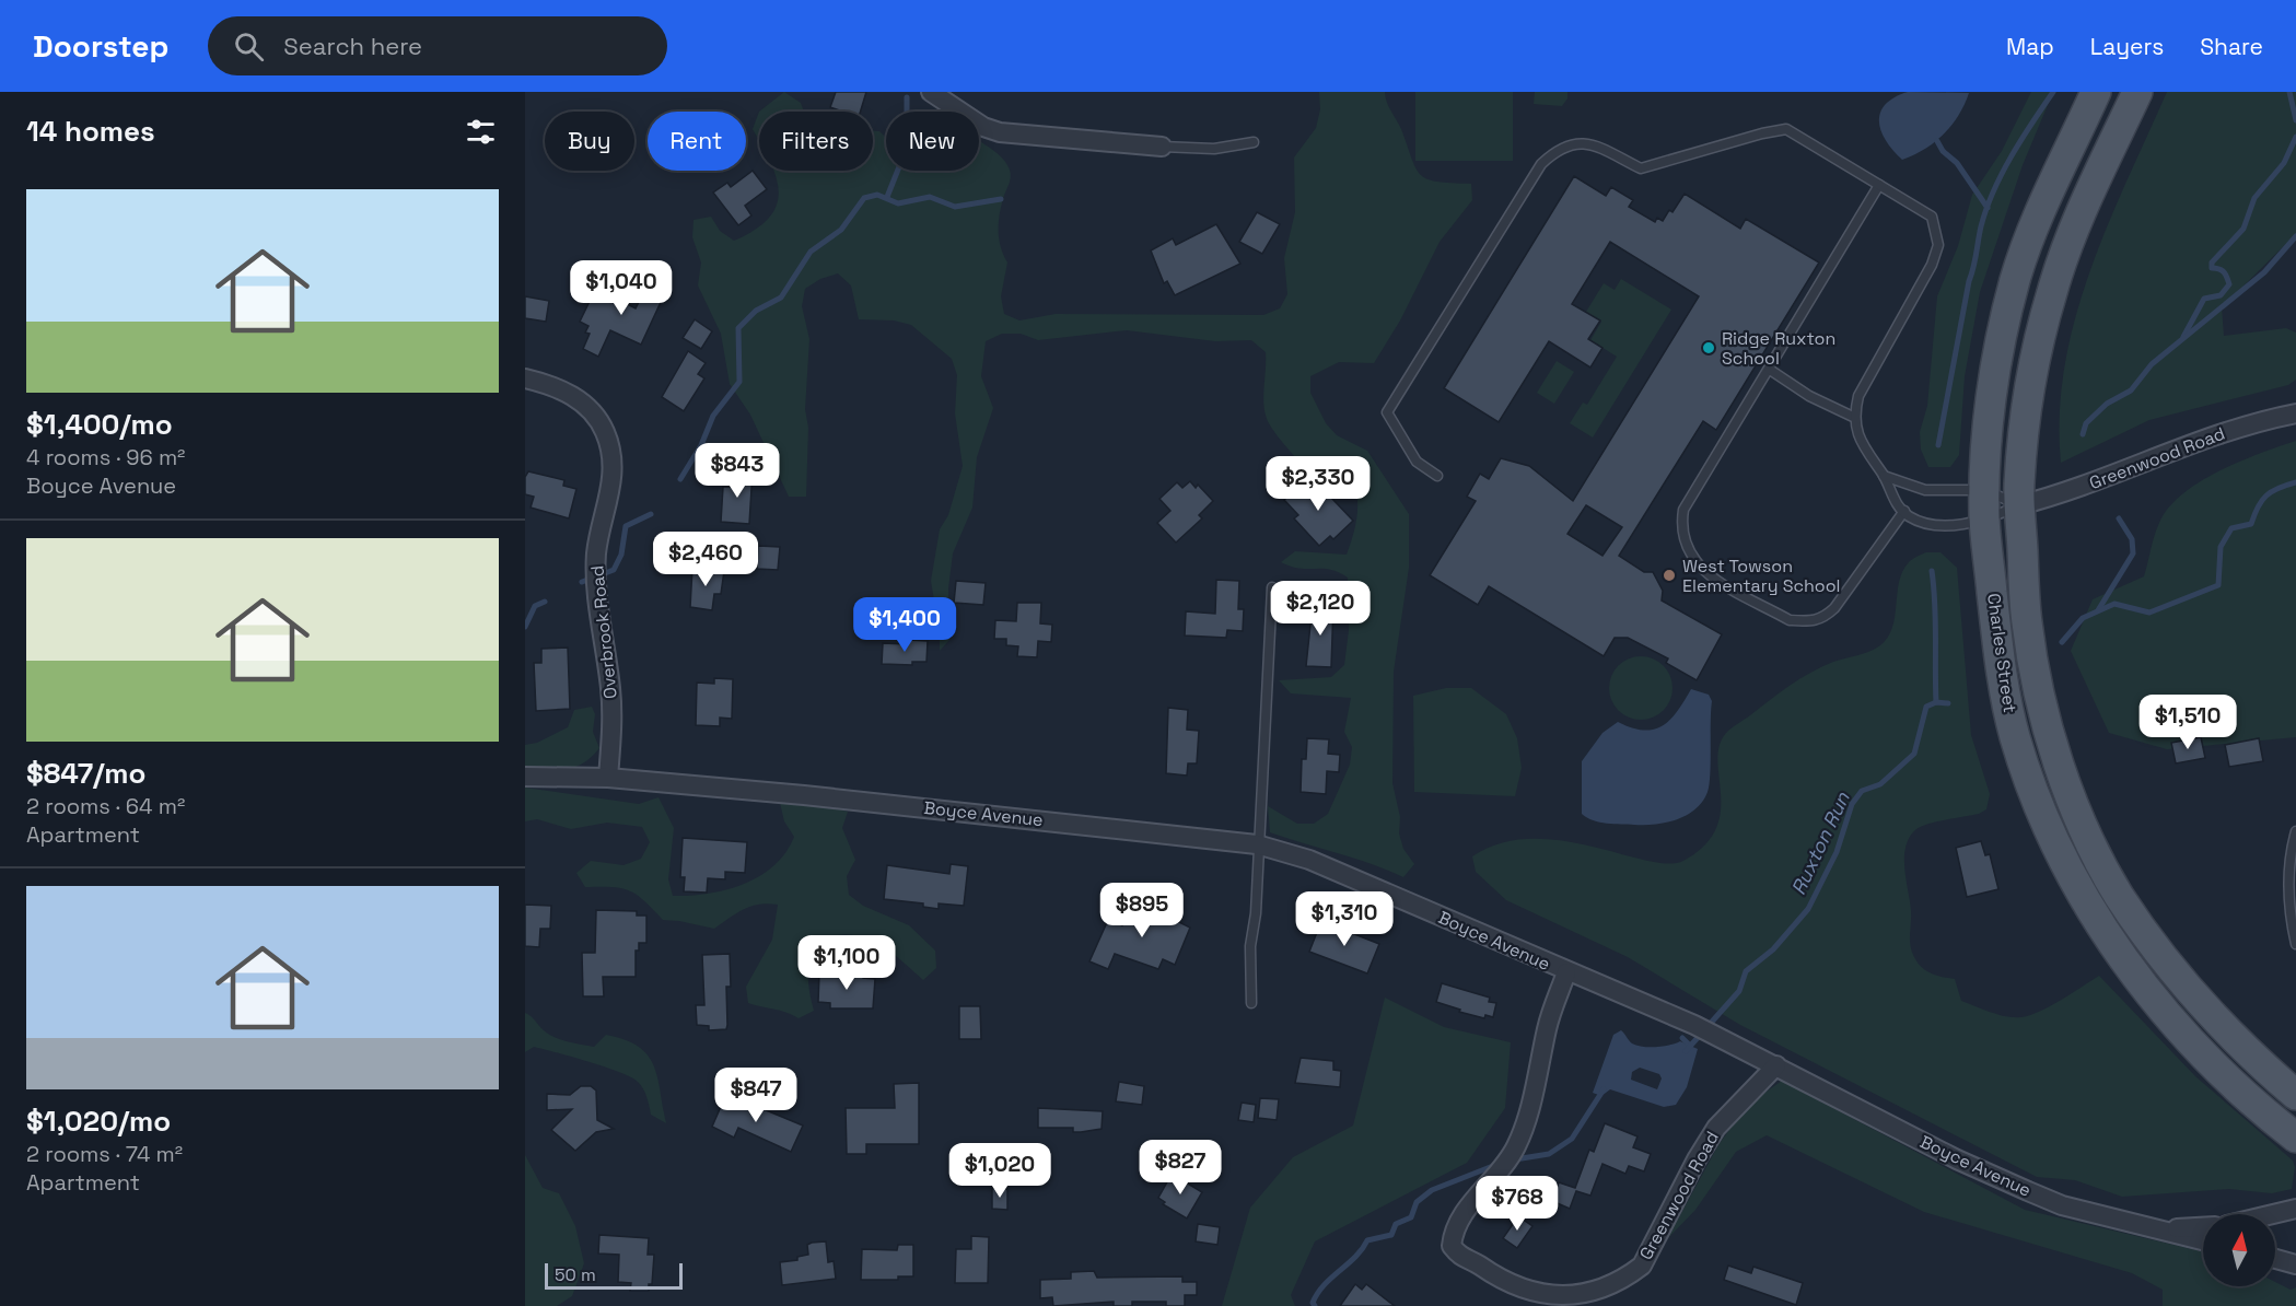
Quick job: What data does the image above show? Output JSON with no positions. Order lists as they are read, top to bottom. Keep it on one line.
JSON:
{"streets":{"main road":["Charles Street"],"street":["Greenwood Road","Overbrook Road","Boyce Avenue"]},"crossings":[["Greenwood Road","Charles Street"],["Greenwood Road","Boyce Avenue"],["Overbrook Road","Boyce Avenue"]],"water":["Ruxton Run"],"places":["Ridge Ruxton School","West Towson Elementary School"],"scale_bar":"50 m","north":"top","page":{"header":"Doorstep","search":"Search here","nav":["Map","Layers","Share"],"heading":"14 homes","chip":["Buy","Rent","Filters","New"],"list":[{"name":"$1,400/mo","note":"4 rooms · 96 m² · Boyce Avenue"},{"name":"$847/mo","note":"2 rooms · 64 m² · Apartment"},{"name":"$1,020/mo","note":"2 rooms · 74 m² · Apartment"}],"price":["$1,040","$843","$2,330","$2,460","$2,120","$1,400","$1,510","$895","$1,310","$1,100","$847","$827","$1,020","$768"],"scale":"50 m"}}
